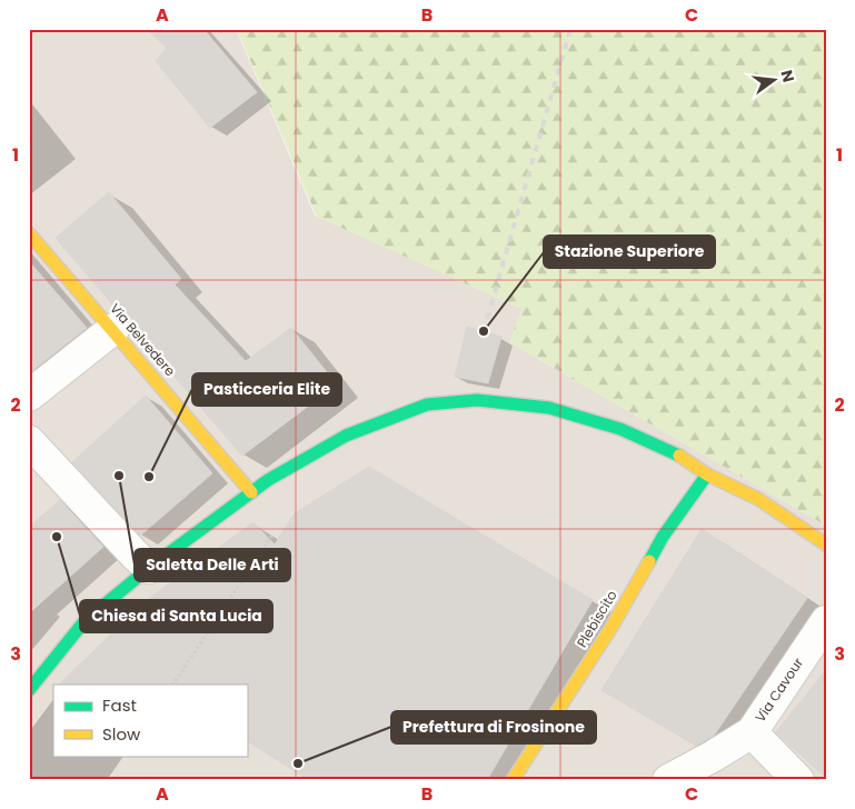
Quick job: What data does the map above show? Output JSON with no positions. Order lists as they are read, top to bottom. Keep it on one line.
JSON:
{"streets":{"main road":["Via Belvedere","Plebiscito"],"street":["Via Cavour"]},"places":["Stazione Superiore","Saletta Delle Arti","Pasticceria Elite","Chiesa di Santa Lucia","Prefettura di Frosinone"],"legend":["Fast","Slow"],"north":"right","grid":{"columns":["A","B","C"],"rows":["1","2","3"]}}
